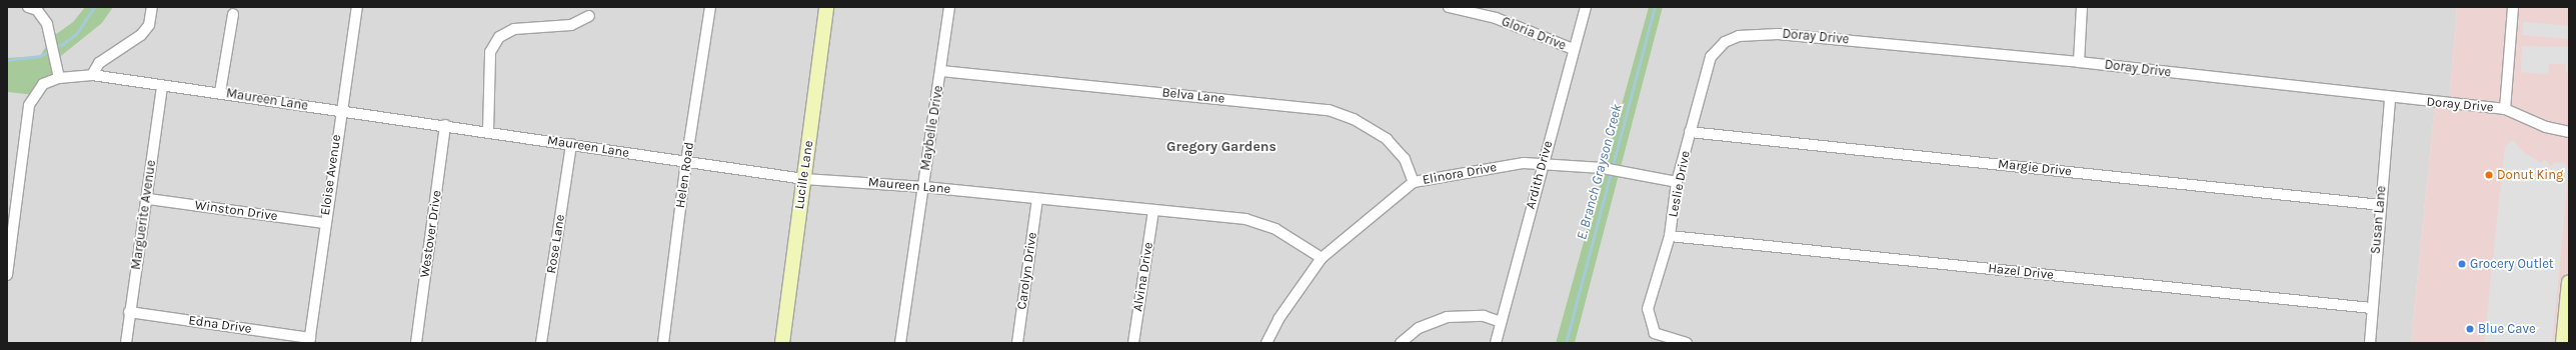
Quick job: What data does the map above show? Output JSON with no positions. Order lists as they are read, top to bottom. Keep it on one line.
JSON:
{"streets":{"street":["Gloria Drive","Doray Drive","Belva Lane","Maureen Lane","Maybelle Drive","Margie Drive","Elinora Drive","Eloise Avenue","Helen Road","Lucille Lane","Ardith Drive","Leslie Drive","Winston Drive","Marguerite Avenue","Susan Lane","Westover Drive","Rose Lane","Carolyn Drive","Hazel Drive","Alvina Drive","Edna Drive"]},"crossings":[["Gloria Drive","Ardith Drive"],["Doray Drive","Leslie Drive"],["Doray Drive","Susan Lane"],["Belva Lane","Maybelle Drive"],["Belva Lane","Elinora Drive"],["Maureen Lane","Maybelle Drive"],["Maureen Lane","Elinora Drive"],["Maureen Lane","Eloise Avenue"],["Maureen Lane","Helen Road"],["Maureen Lane","Lucille Lane"],["Maureen Lane","Marguerite Avenue"],["Maureen Lane","Westover Drive"],["Maureen Lane","Rose Lane"],["Maureen Lane","Carolyn Drive"],["Maureen Lane","Alvina Drive"],["Margie Drive","Leslie Drive"],["Margie Drive","Susan Lane"],["Elinora Drive","Ardith Drive"],["Elinora Drive","Leslie Drive"],["Eloise Avenue","Winston Drive"],["Eloise Avenue","Edna Drive"],["Leslie Drive","Hazel Drive"],["Winston Drive","Marguerite Avenue"],["Marguerite Avenue","Edna Drive"],["Susan Lane","Hazel Drive"]],"districts":["Gregory Gardens"],"water":["E. Branch Grayson Creek"],"places":["Donut King","Grocery Outlet","Blue Cave"]}
